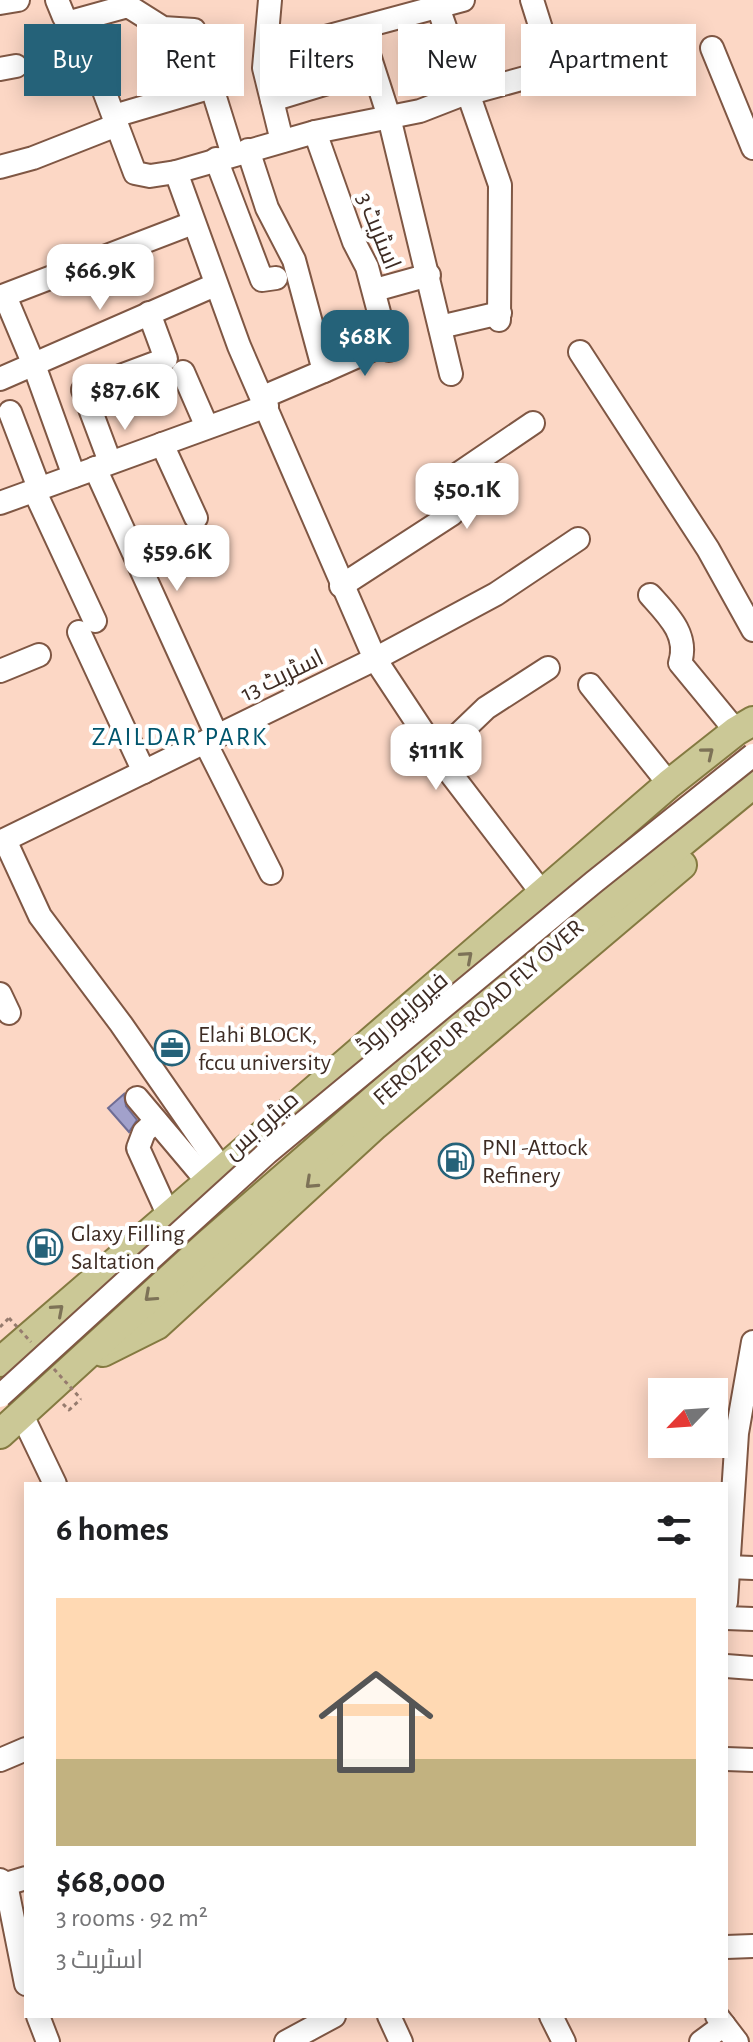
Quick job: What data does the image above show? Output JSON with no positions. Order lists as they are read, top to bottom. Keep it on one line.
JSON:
{"streets":{"main road":["FEROZEPUR ROAD FLY OVER","فیروزپور روڈ"],"street":["اسٹریٹ 3","اسٹریٹ 13","میٹرو بس"]},"districts":["ZAILDAR PARK"],"places":{"office":["Elahi BLOCK, fccu university"],"fuel station":["PNI -Attock Refinery","Glaxy Filling Saltation"]},"north":"bottom left","page":{"chip":["Buy","Rent","Filters","New","Apartment"],"price":["$66.9K","$68K","$87.6K","$50.1K","$59.6K","$111K"],"heading":"6 homes","list":[{"name":"$68,000","note":"3 rooms · 92 m² · اسٹریٹ 3"}]}}
